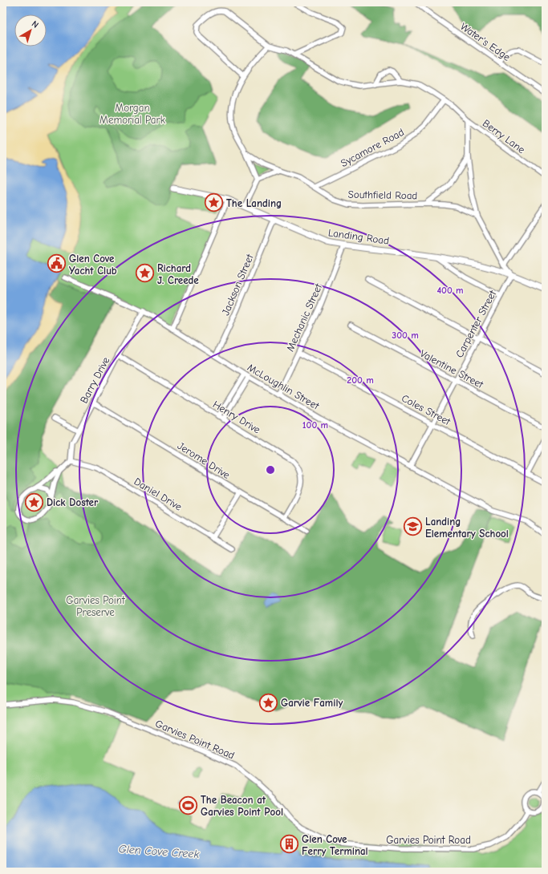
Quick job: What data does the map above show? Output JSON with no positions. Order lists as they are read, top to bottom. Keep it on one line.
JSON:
{"streets":{"street":["Water's Edge","Berry Lane","Sycamore Road","Southfield Road","Landing Road","Jackson Street","Mechanic Street","Carpenter Street","Valentine Street","Barry Drive","McLoughlin Street","Coles Street","Henry Drive","Jerome Drive","Daniel Drive","Garvies Point Road"]},"crossings":[["Berry Lane","Sycamore Road"],["Sycamore Road","Southfield Road"],["Landing Road","Jackson Street"],["Landing Road","Mechanic Street"],["Landing Road","Carpenter Street"],["Jackson Street","McLoughlin Street"],["Mechanic Street","McLoughlin Street"],["Mechanic Street","Coles Street"],["Carpenter Street","Valentine Street"],["Carpenter Street","McLoughlin Street"],["Carpenter Street","Coles Street"],["Barry Drive","McLoughlin Street"],["Barry Drive","Henry Drive"],["Barry Drive","Jerome Drive"],["Barry Drive","Daniel Drive"],["Henry Drive","Jerome Drive"]],"water":["Glen Cove Creek"],"parks":["Morgan Memorial Park","Garvies Point Preserve"],"places":{"place":["The Landing","Richard J. Creede","Dick Doster","Garvie Family"],"public building":["Glen Cove Yacht Club"],"school or university":["Landing Elementary School"],"sports":["The Beacon at Garvies Point Pool"],"building":["Glen Cove Ferry Terminal"]},"north":"top right","rings":["400 m","300 m","200 m","100 m"]}
